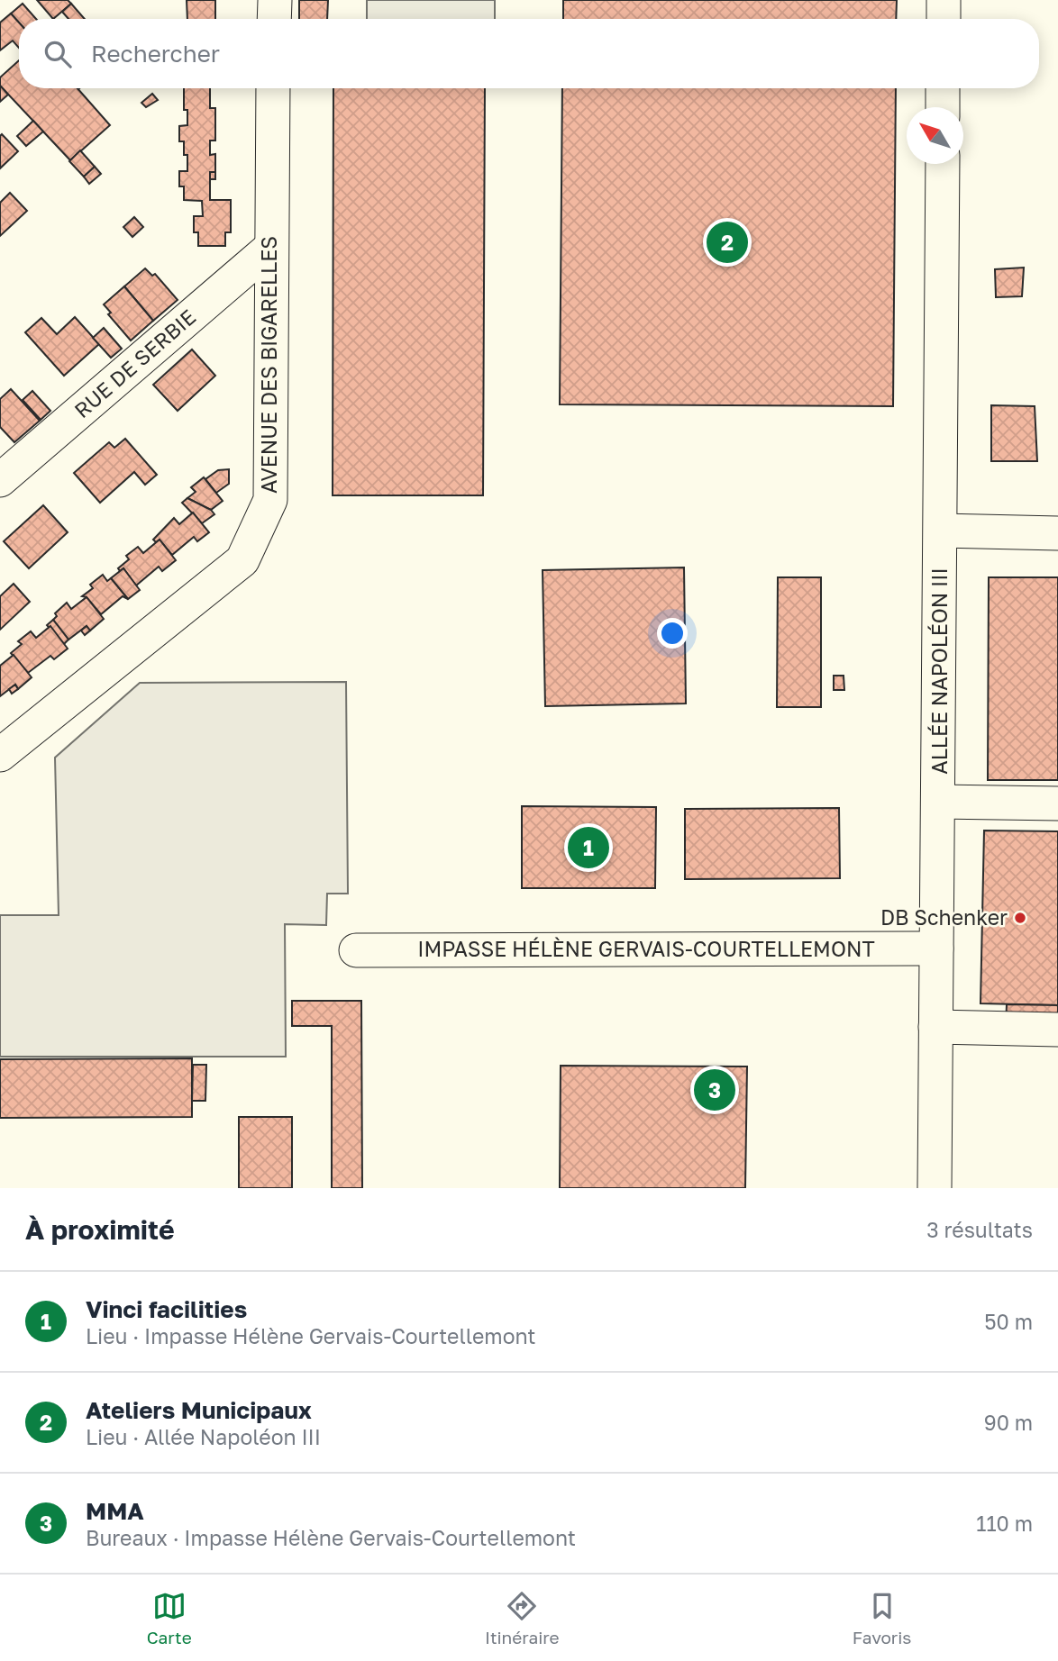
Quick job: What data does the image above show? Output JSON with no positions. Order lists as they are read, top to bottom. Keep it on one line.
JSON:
{"streets":{"street":["RUE DE SERBIE","AVENUE DES BIGARELLES","ALLÉE NAPOLÉON III","IMPASSE HÉLÈNE GERVAIS-COURTELLEMONT"]},"crossings":[["RUE DE SERBIE","AVENUE DES BIGARELLES"],["ALLÉE NAPOLÉON III","IMPASSE HÉLÈNE GERVAIS-COURTELLEMONT"]],"places":["DB Schenker"],"north":"top left","page":{"search":"Rechercher","pins":["2","1","3"],"heading":["À proximité","3 résultats"],"list":[{"mark":"1","name":"Vinci facilities","note":"Lieu · Impasse Hélène Gervais-Courtellemont","value":"50 m"},{"mark":"2","name":"Ateliers Municipaux","note":"Lieu · Allée Napoléon III","value":"90 m"},{"mark":"3","name":"MMA","note":"Bureaux · Impasse Hélène Gervais-Courtellemont","value":"110 m"}],"nav":["Carte","Itinéraire","Favoris"]}}
